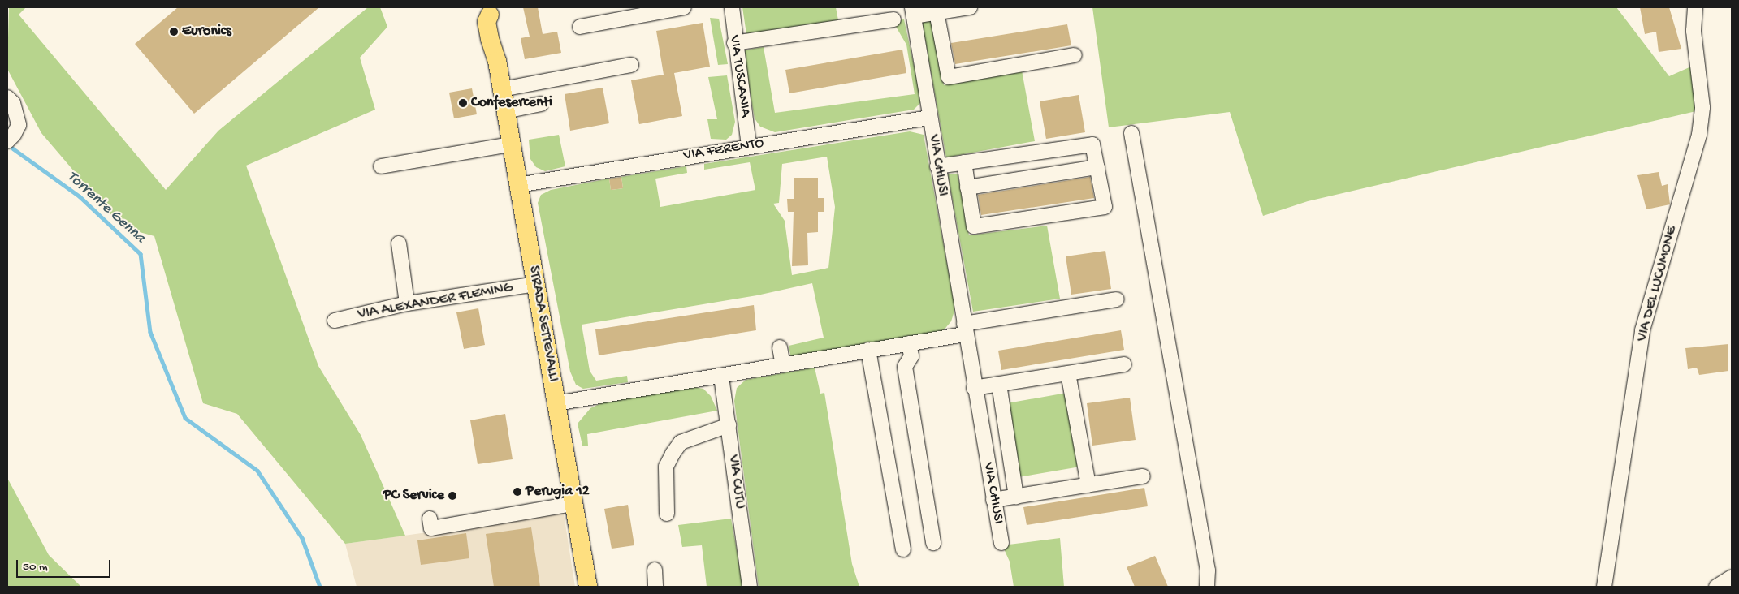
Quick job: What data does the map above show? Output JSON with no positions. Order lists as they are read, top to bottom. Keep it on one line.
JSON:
{"streets":{"main road":["STRADA SETTEVALLI"],"street":["VIA TUSCANIA","VIA FERENTO","VIA CHIUSI","VIA DEL LUCUMONE","VIA ALEXANDER FLEMING","VIA CUTU"]},"crossings":[["VIA TUSCANIA","VIA FERENTO"],["VIA FERENTO","VIA CHIUSI"],["VIA FERENTO","STRADA SETTEVALLI"],["VIA ALEXANDER FLEMING","STRADA SETTEVALLI"]],"water":["Torrente Genna"],"places":["Euronics","Confesercenti","Perugia 12","PC Service"],"scale_bar":"50 m"}
